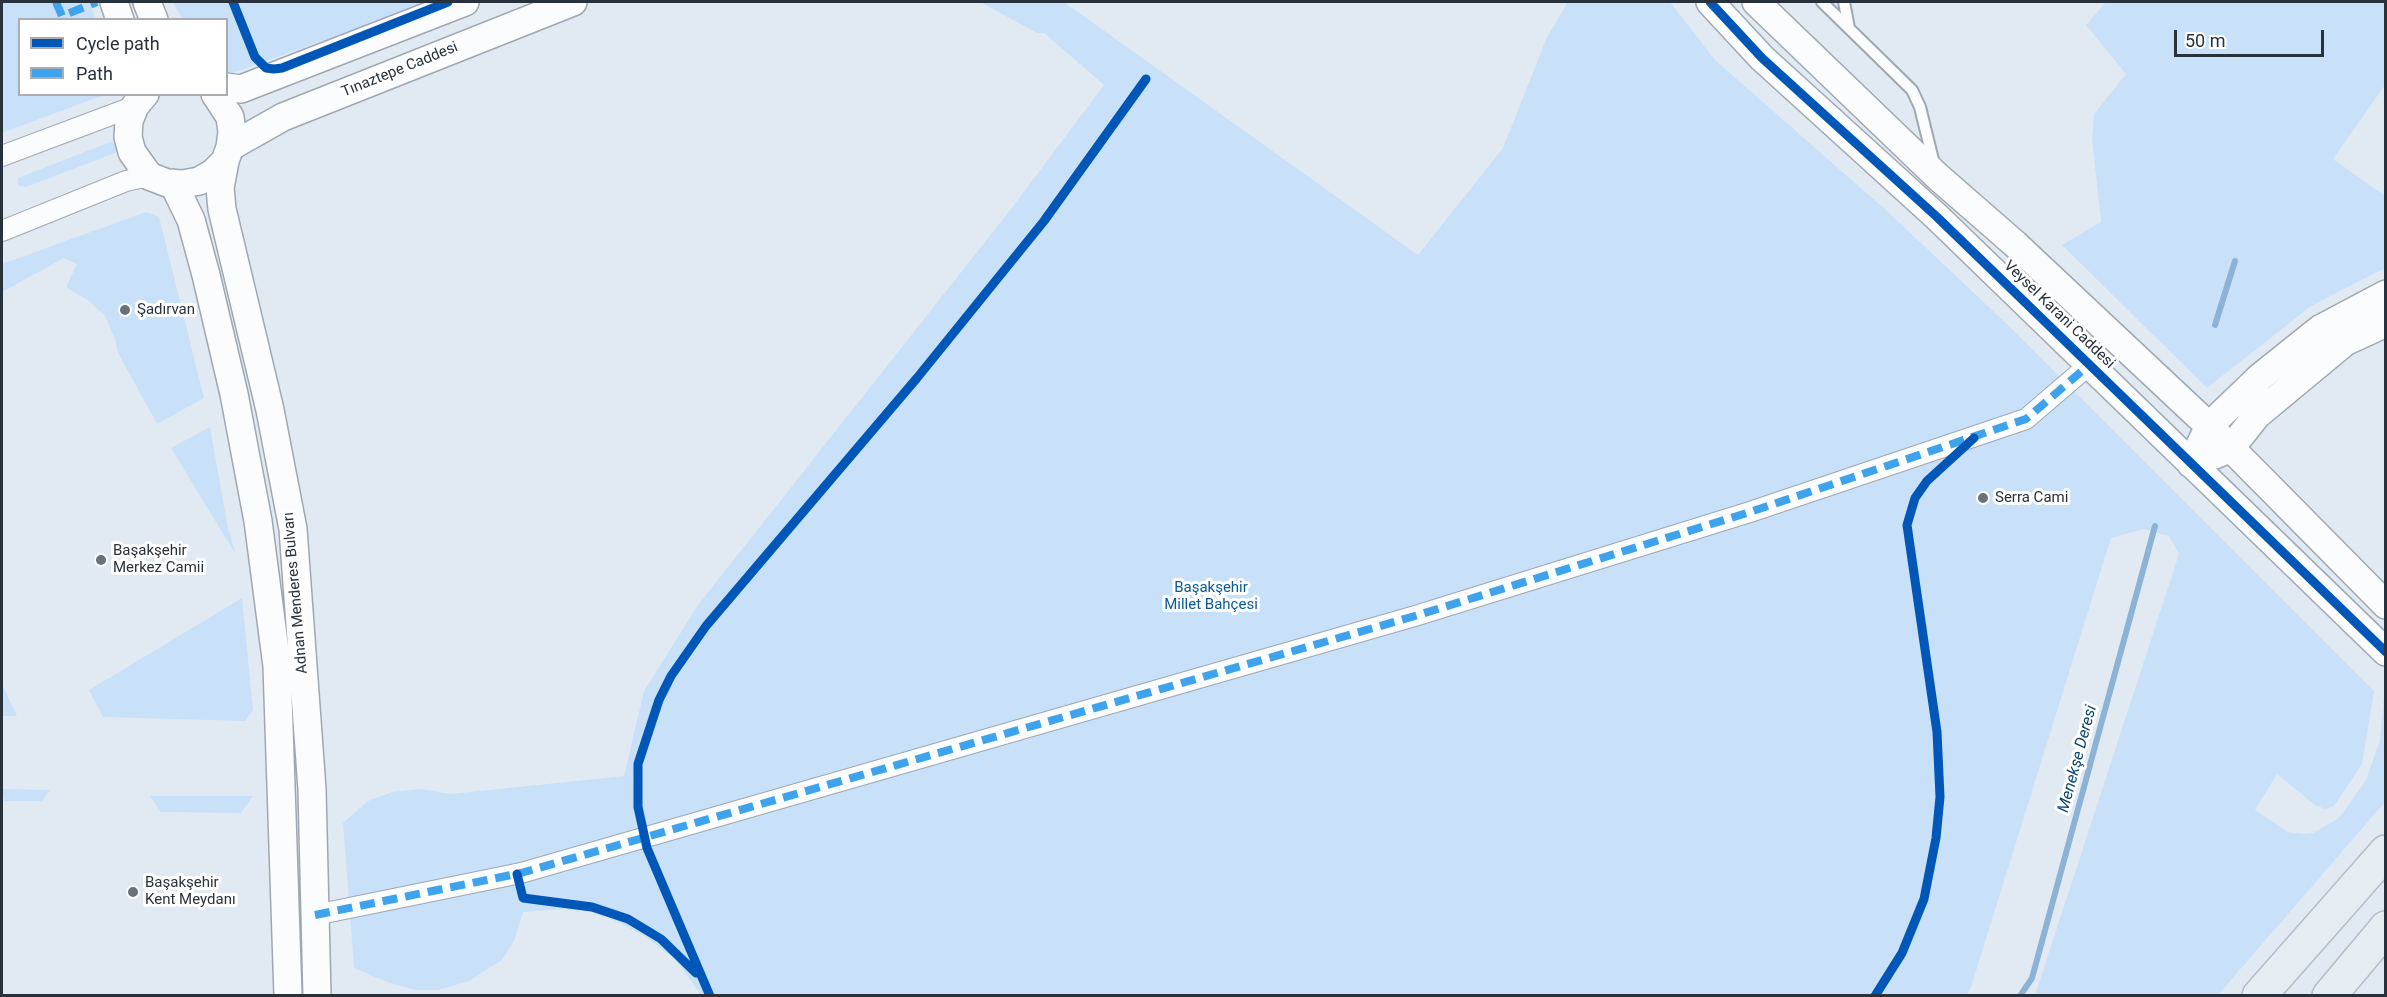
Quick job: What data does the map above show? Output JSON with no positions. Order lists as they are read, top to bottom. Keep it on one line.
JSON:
{"streets":{"street":["Tınaztepe Caddesi","Veysel Karani Caddesi","Adnan Menderes Bulvarı"]},"crossings":[["Tınaztepe Caddesi","Adnan Menderes Bulvarı"]],"water":["Menekşe Deresi"],"parks":["Başakşehir Millet Bahçesi"],"places":["Şadırvan","Serra Cami","Başakşehir Merkez Camii","Başakşehir Kent Meydanı"],"legend":["Cycle path","Path"],"scale_bar":"50 m"}
